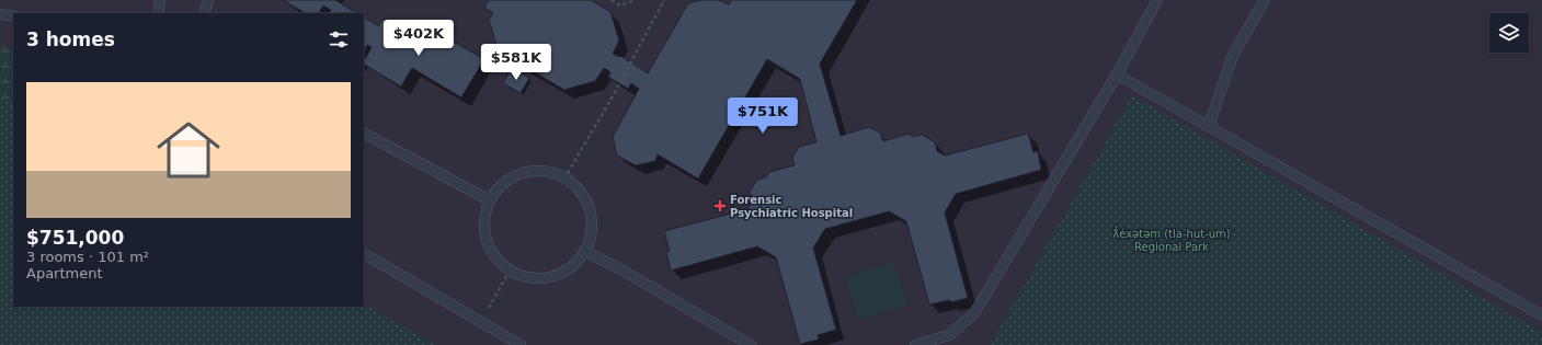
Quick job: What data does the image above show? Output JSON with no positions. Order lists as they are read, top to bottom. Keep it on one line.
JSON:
{"parks":["ƛ̓éxətəm (tla-hut-um) Regional Park"],"places":{"health":["Forensic Psychiatric Hospital"]},"page":{"heading":"3 homes","price":["$402K","$581K","$751K"],"list":[{"name":"$751,000","note":"3 rooms · 101 m² · Apartment"}]}}
